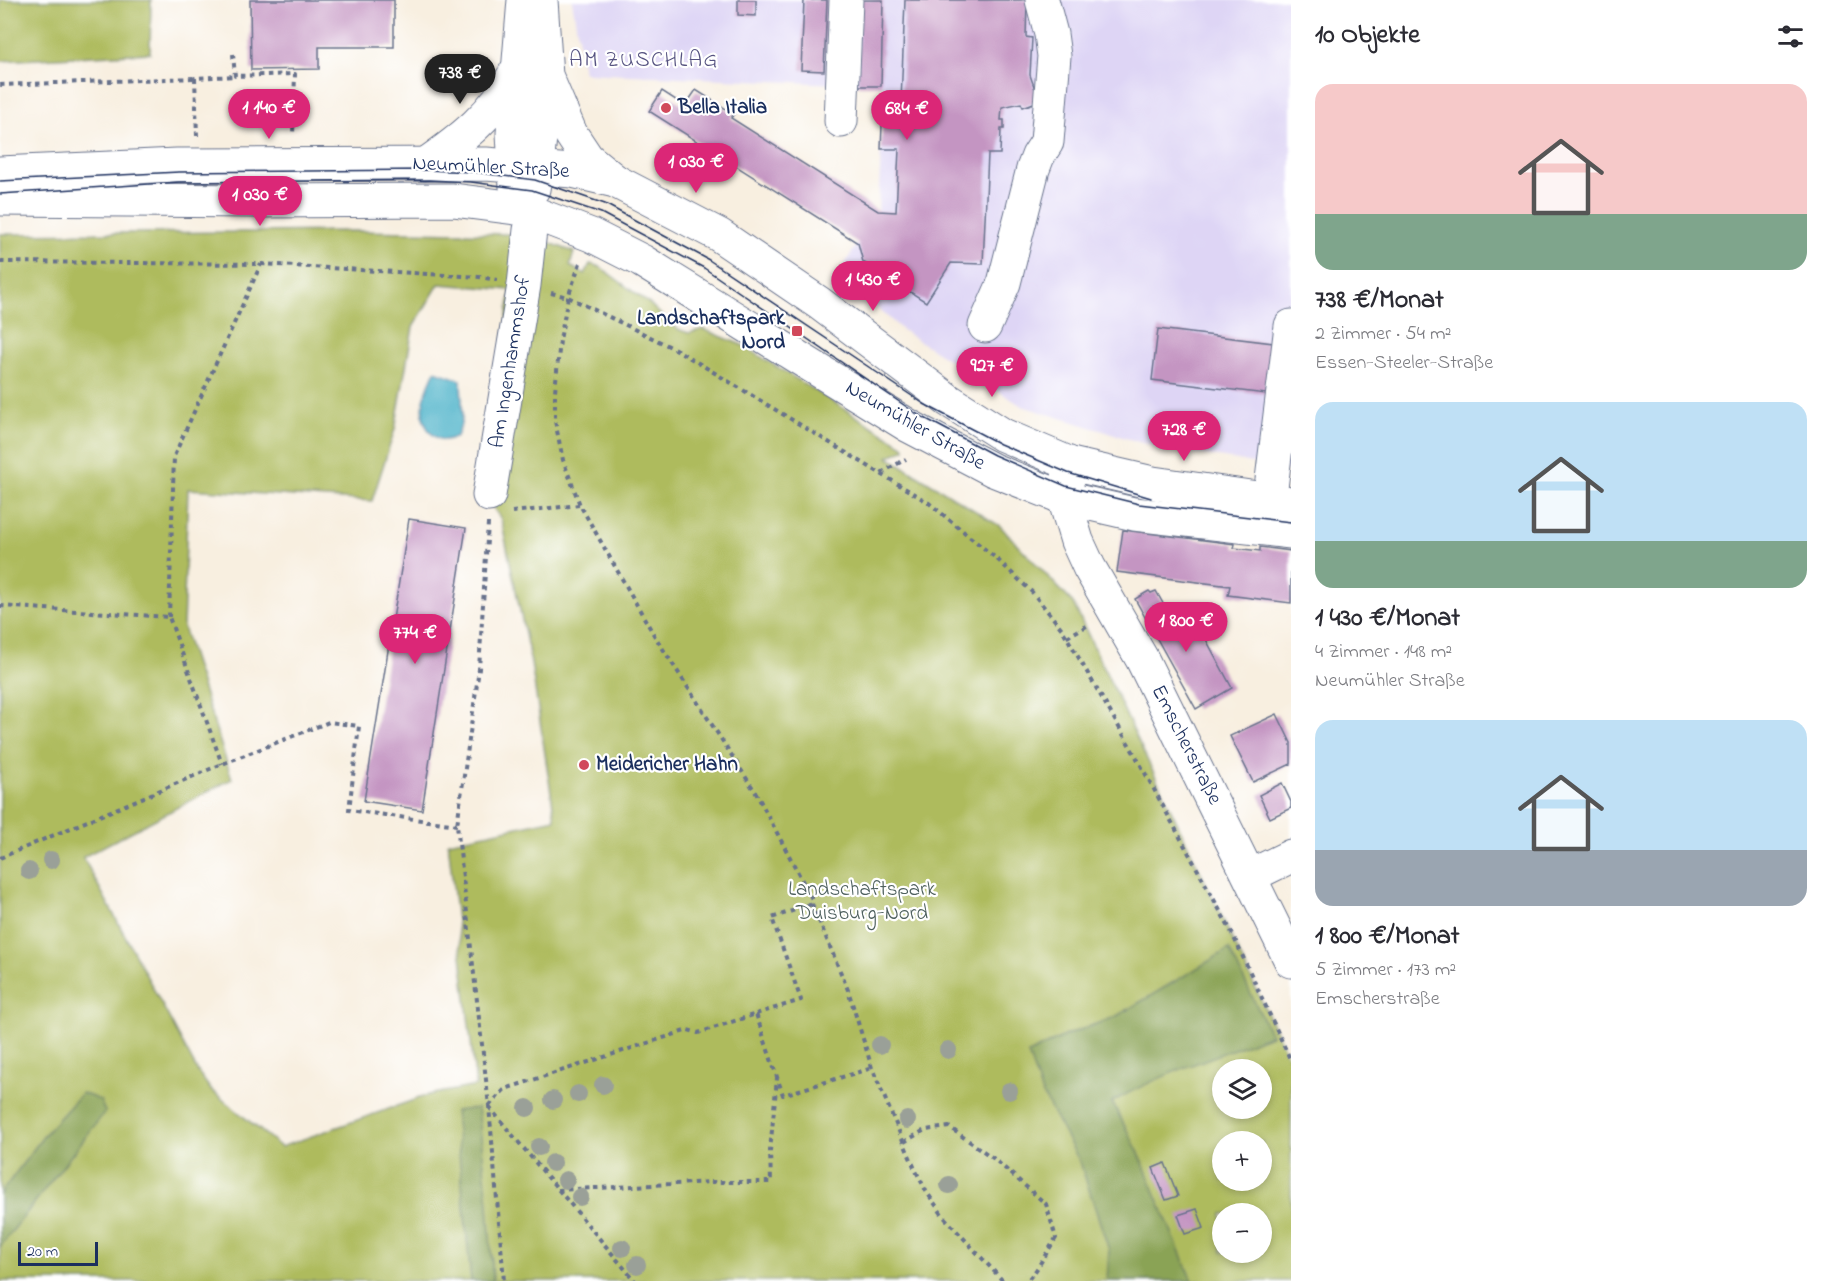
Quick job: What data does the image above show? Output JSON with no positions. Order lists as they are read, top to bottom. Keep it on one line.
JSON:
{"streets":{"main road":["Neumühler Straße","Am Ingenhammshof","Emscherstraße"]},"crossings":[["Neumühler Straße","Am Ingenhammshof"],["Neumühler Straße","Emscherstraße"]],"districts":["AM ZUSCHLAG"],"parks":["Landschaftspark Duisburg-Nord"],"places":{"other":["Bella Italia","Meidericher Hahn"],"transit":["Landschaftspark Nord"]},"scale_bar":"20 m","page":{"heading":"10 Objekte","price":["738 €","1 140 €","684 €","1 030 €","1 030 €","1 430 €","927 €","728 €","1 800 €","774 €"],"list":[{"name":"738 €/Monat","note":"2 Zimmer · 54 m² · Essen-Steeler-Straße"},{"name":"1 430 €/Monat","note":"4 Zimmer · 148 m² · Neumühler Straße"},{"name":"1 800 €/Monat","note":"5 Zimmer · 173 m² · Emscherstraße"}],"map_buttons":["+","−"],"scale":"20 m"}}
